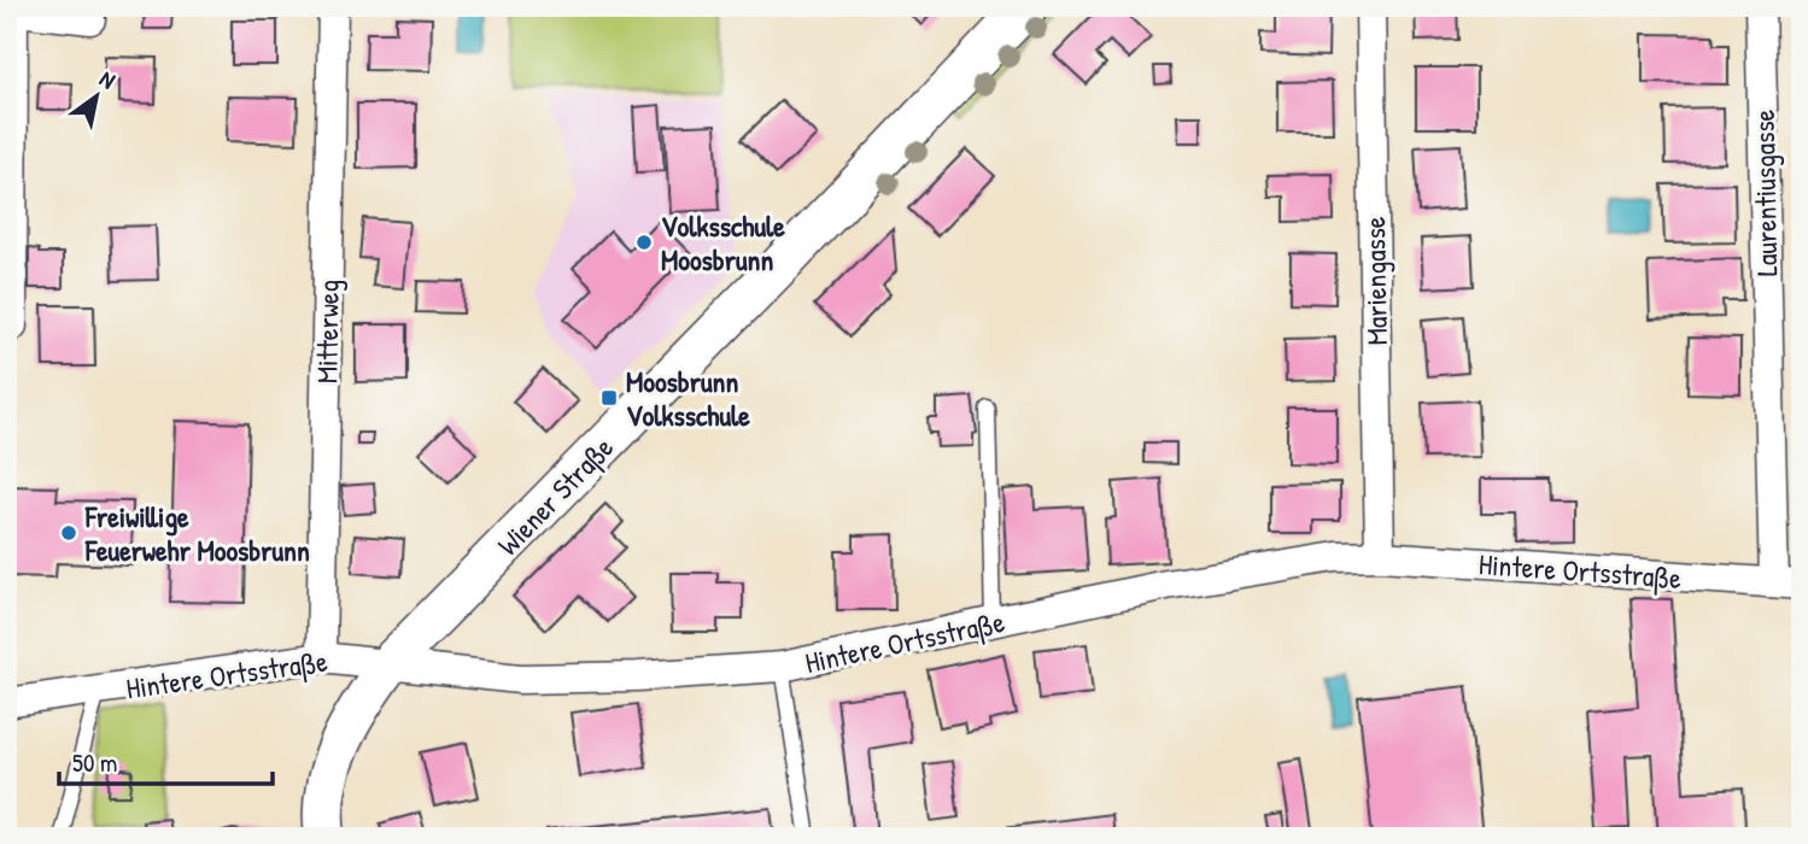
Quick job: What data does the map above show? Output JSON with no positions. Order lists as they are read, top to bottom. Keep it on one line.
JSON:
{"streets":{"main road":["Wiener Straße"],"street":["Laurentiusgasse","Mariengasse","Mitterweg","Hintere Ortsstraße"]},"crossings":[["Laurentiusgasse","Hintere Ortsstraße"],["Mariengasse","Hintere Ortsstraße"],["Mitterweg","Hintere Ortsstraße"],["Wiener Straße","Hintere Ortsstraße"]],"places":{"other":["Volksschule Moosbrunn","Freiwillige Feuerwehr Moosbrunn"],"transit":["Moosbrunn Volksschule"]},"scale_bar":"50 m","north":"top right"}
